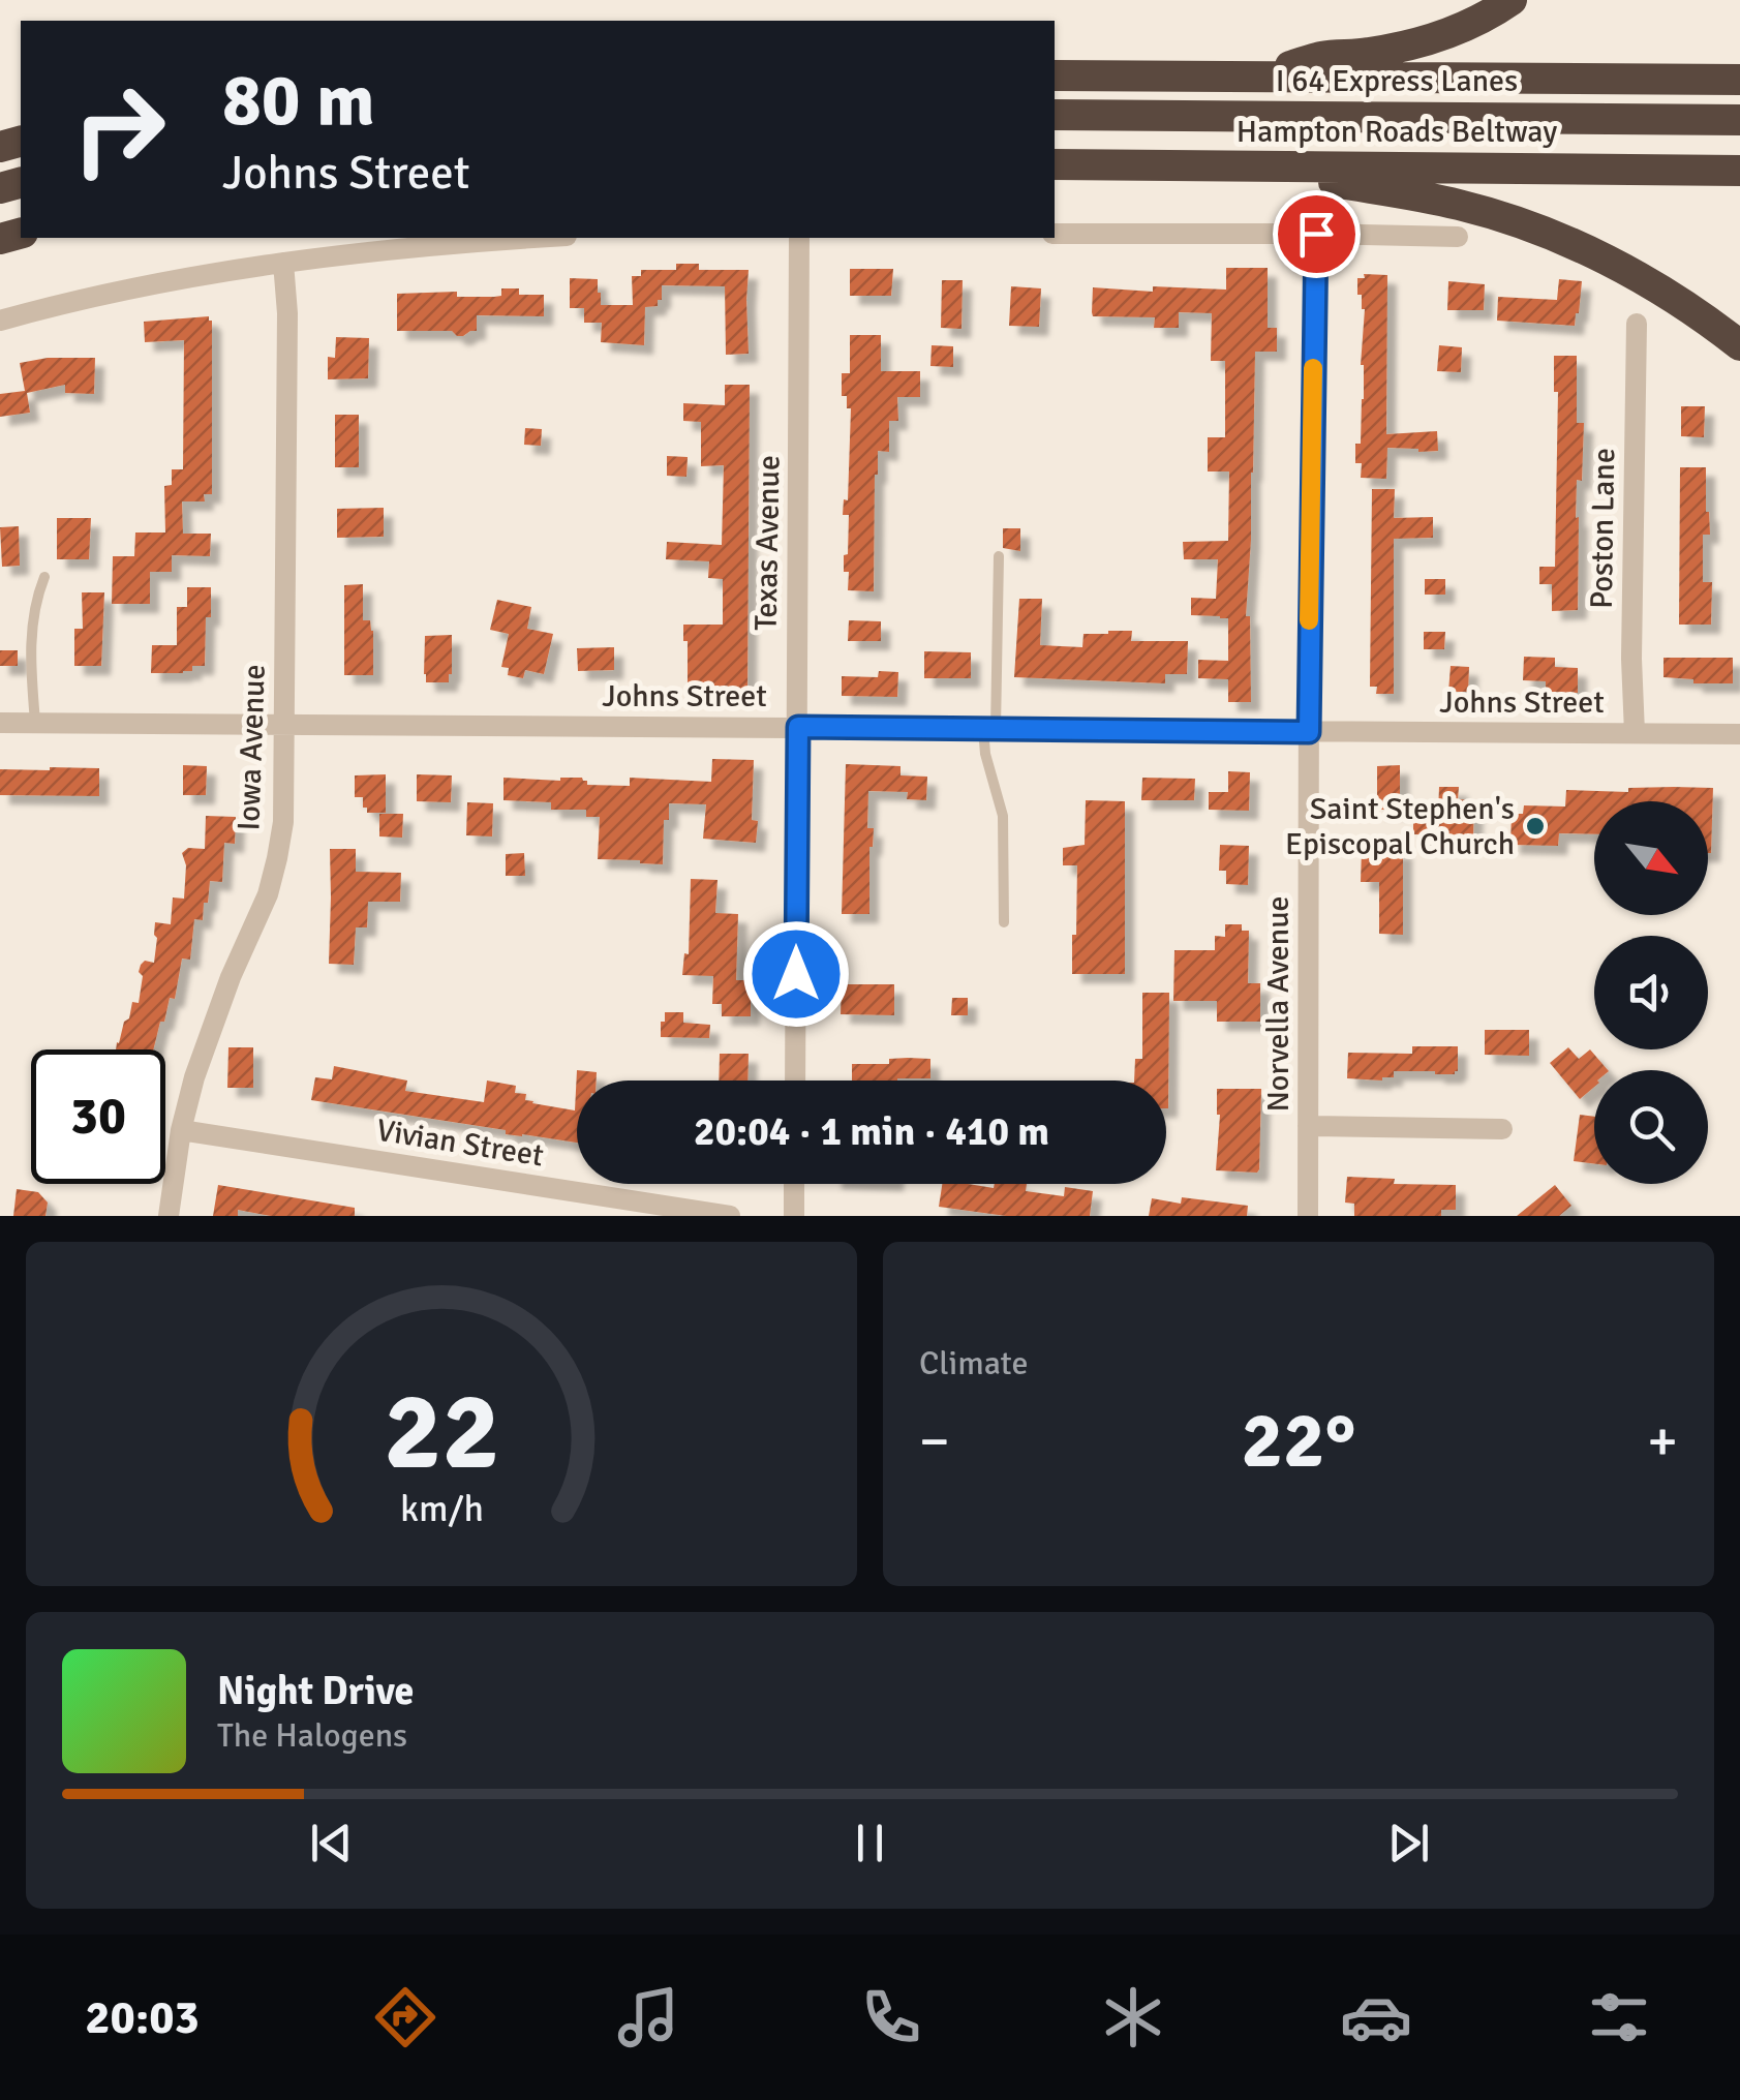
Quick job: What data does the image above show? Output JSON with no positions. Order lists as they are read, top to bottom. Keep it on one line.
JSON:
{"streets":{"highway":["I 64 Express Lanes","Hampton Roads Beltway"],"street":["Poston Lane","Texas Avenue","Johns Street","Iowa Avenue","Norvella Avenue","Vivian Street"]},"crossings":[["Poston Lane","Johns Street"],["Texas Avenue","Johns Street"],["Johns Street","Iowa Avenue"],["Johns Street","Norvella Avenue"],["Iowa Avenue","Vivian Street"]],"places":["Saint Stephen's Episcopal Church"],"north":"bottom right","page":{"turn":["80 m","Johns Street"],"limit":"30","trip":"20:04 · 1 min · 410 m","tile":"Climate","heat":["−","22°","+"],"song":["Night Drive","The Halogens"],"tabs":"20:03","gauge":["22","km/h"]}}
